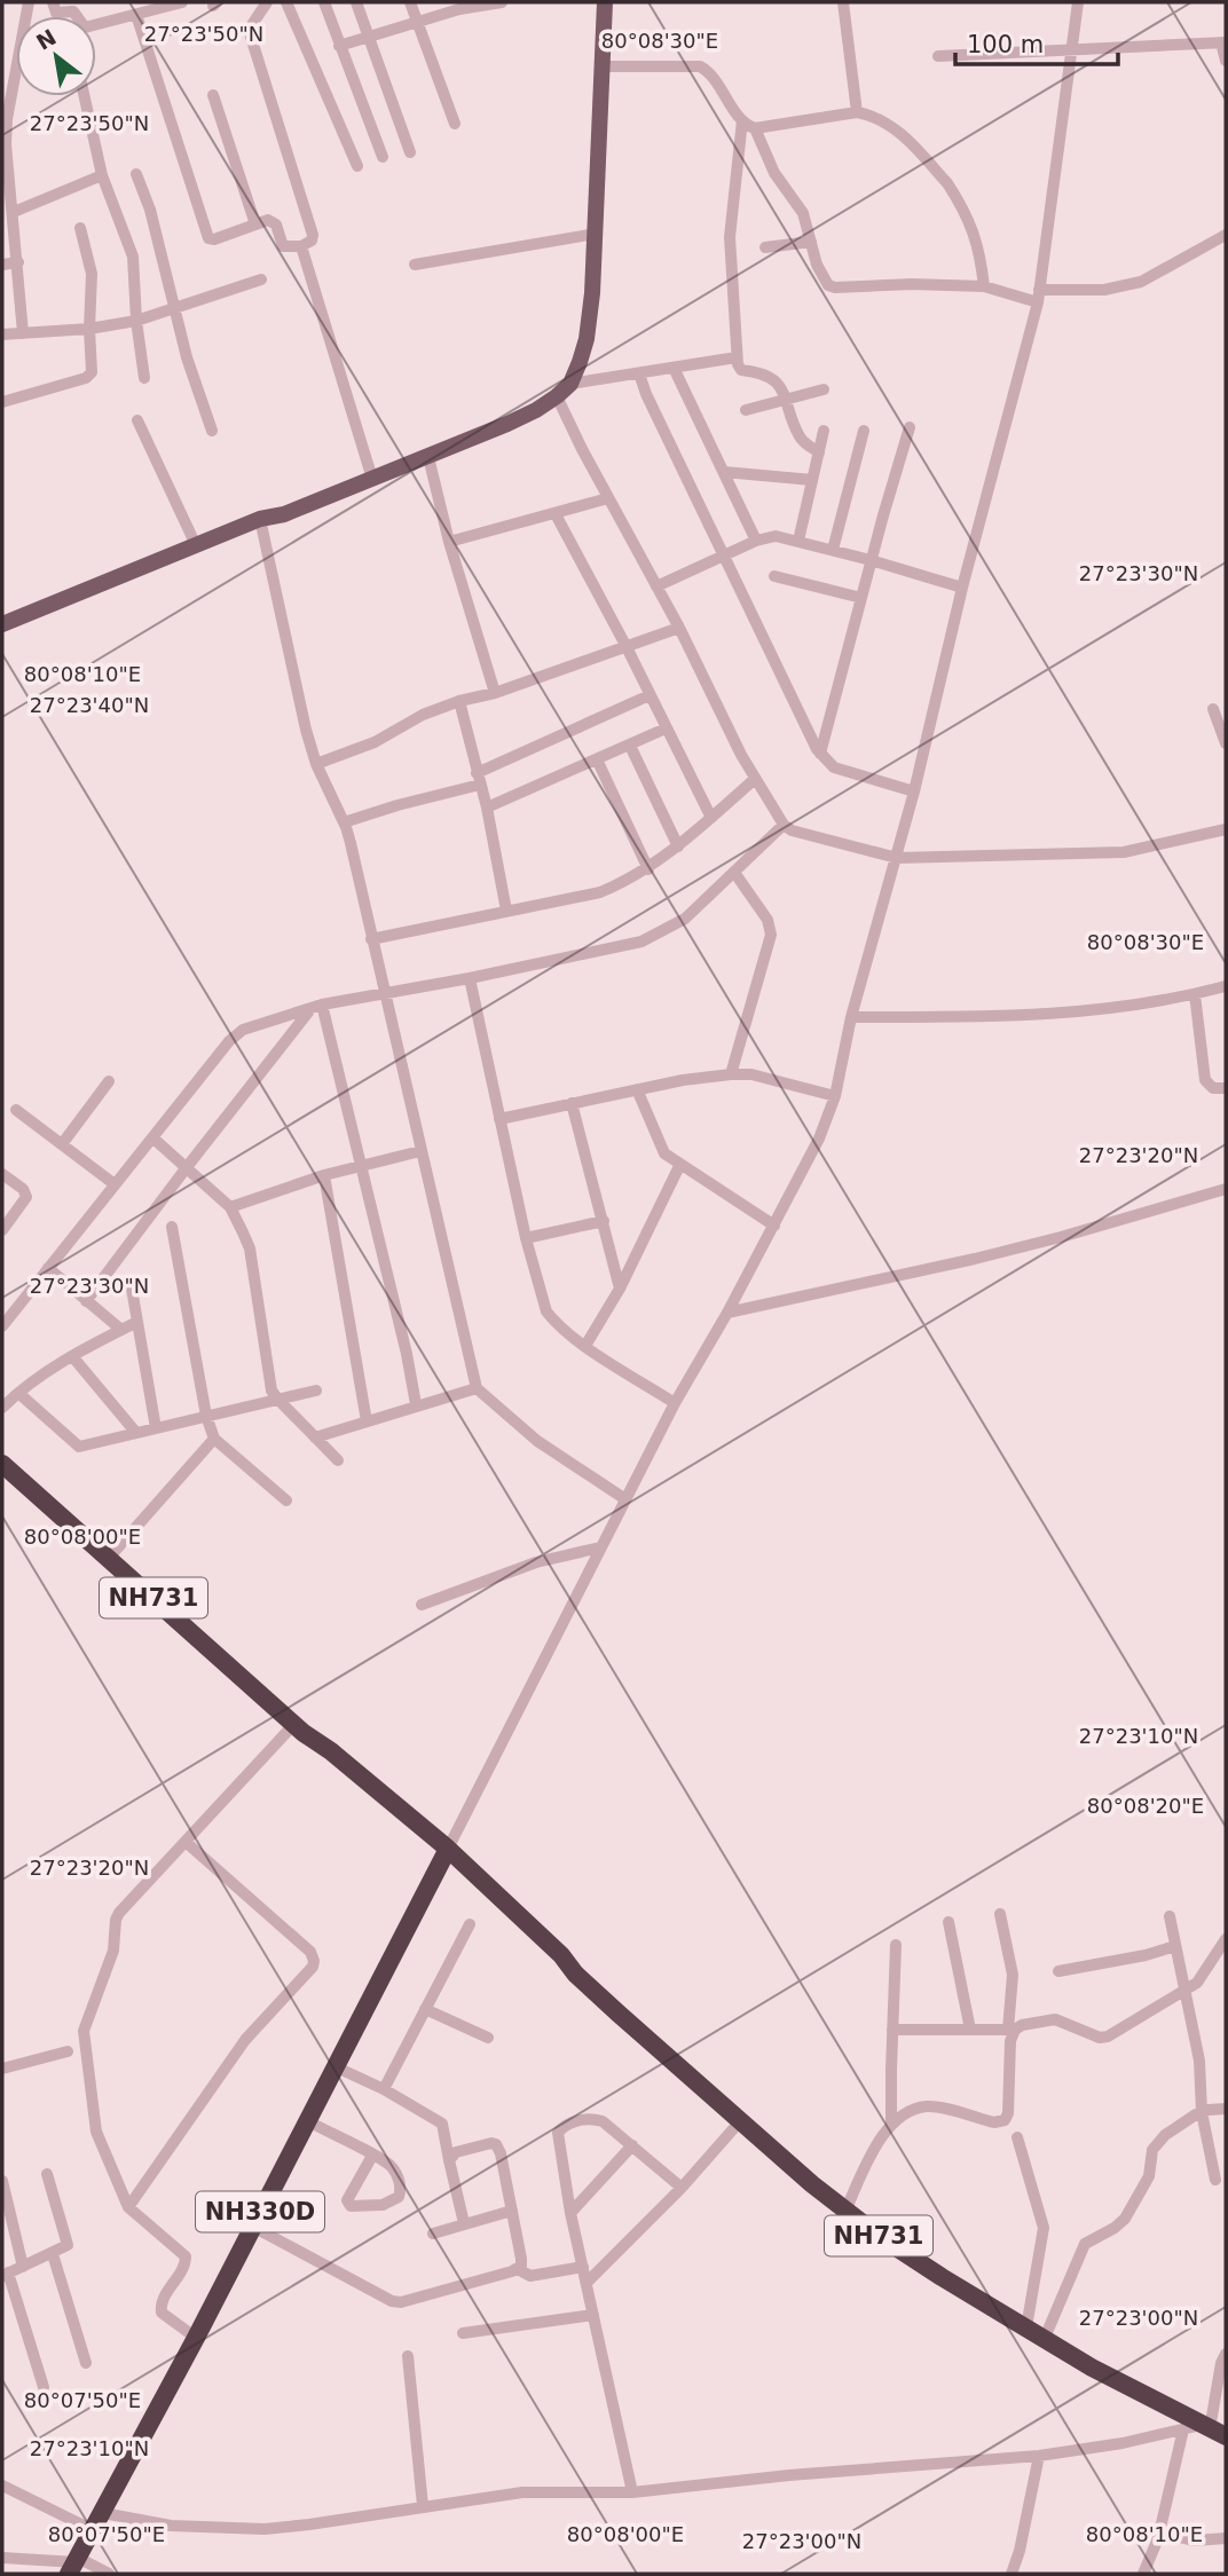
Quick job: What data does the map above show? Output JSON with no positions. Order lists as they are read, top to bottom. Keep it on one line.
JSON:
{"streets":{"highway":["NH731","NH330D"]},"crossings":[["NH731","NH330D"]],"scale_bar":"100 m","north":"top left","coordinates":["27°23'50\"N","80°08'30\"E","27°23'30\"N","80°08'10\"E","27°23'40\"N","27°23'20\"N","80°08'00\"E","27°23'10\"N","80°08'20\"E","27°23'00\"N","80°07'50\"E"]}
